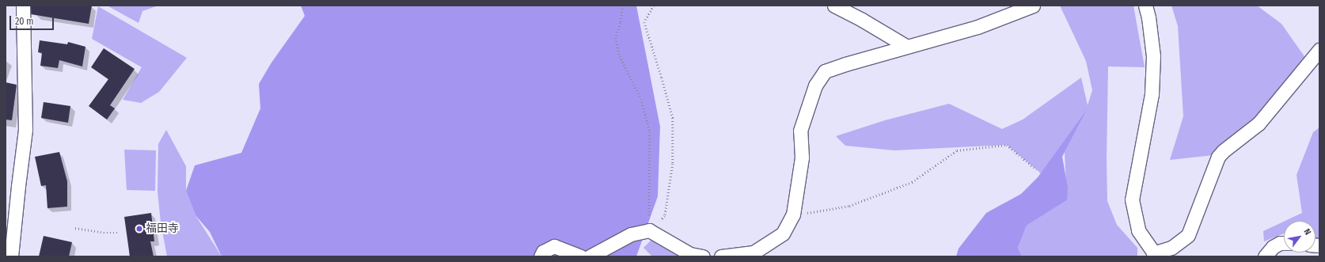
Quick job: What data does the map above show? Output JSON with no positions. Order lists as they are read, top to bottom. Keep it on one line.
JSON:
{"places":["福田寺"],"scale_bar":"20 m","north":"top right"}
